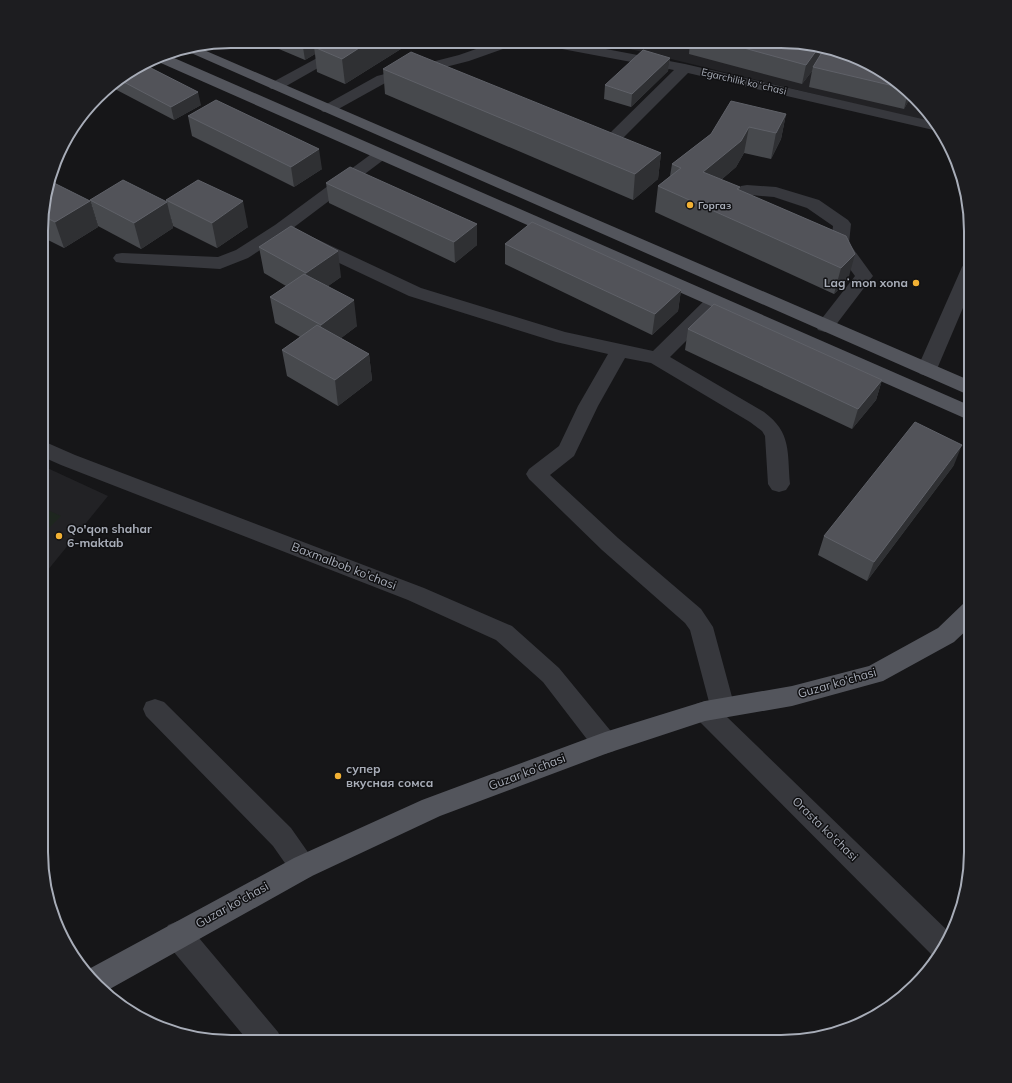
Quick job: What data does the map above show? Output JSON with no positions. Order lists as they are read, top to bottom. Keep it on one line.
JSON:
{"streets":{"main road":["Guzar ko'chasi"],"street":["Egarchilik koʻchasi","Baxmalbob ko'chasi","Orasta ko'chasi"]},"crossings":[["Baxmalbob ko'chasi","Guzar ko'chasi"],["Guzar ko'chasi","Orasta ko'chasi"]],"places":["Горгаз","Lagʻmon xona","Qo'qon shahar 6-maktab","супер вкусная сомса"]}
